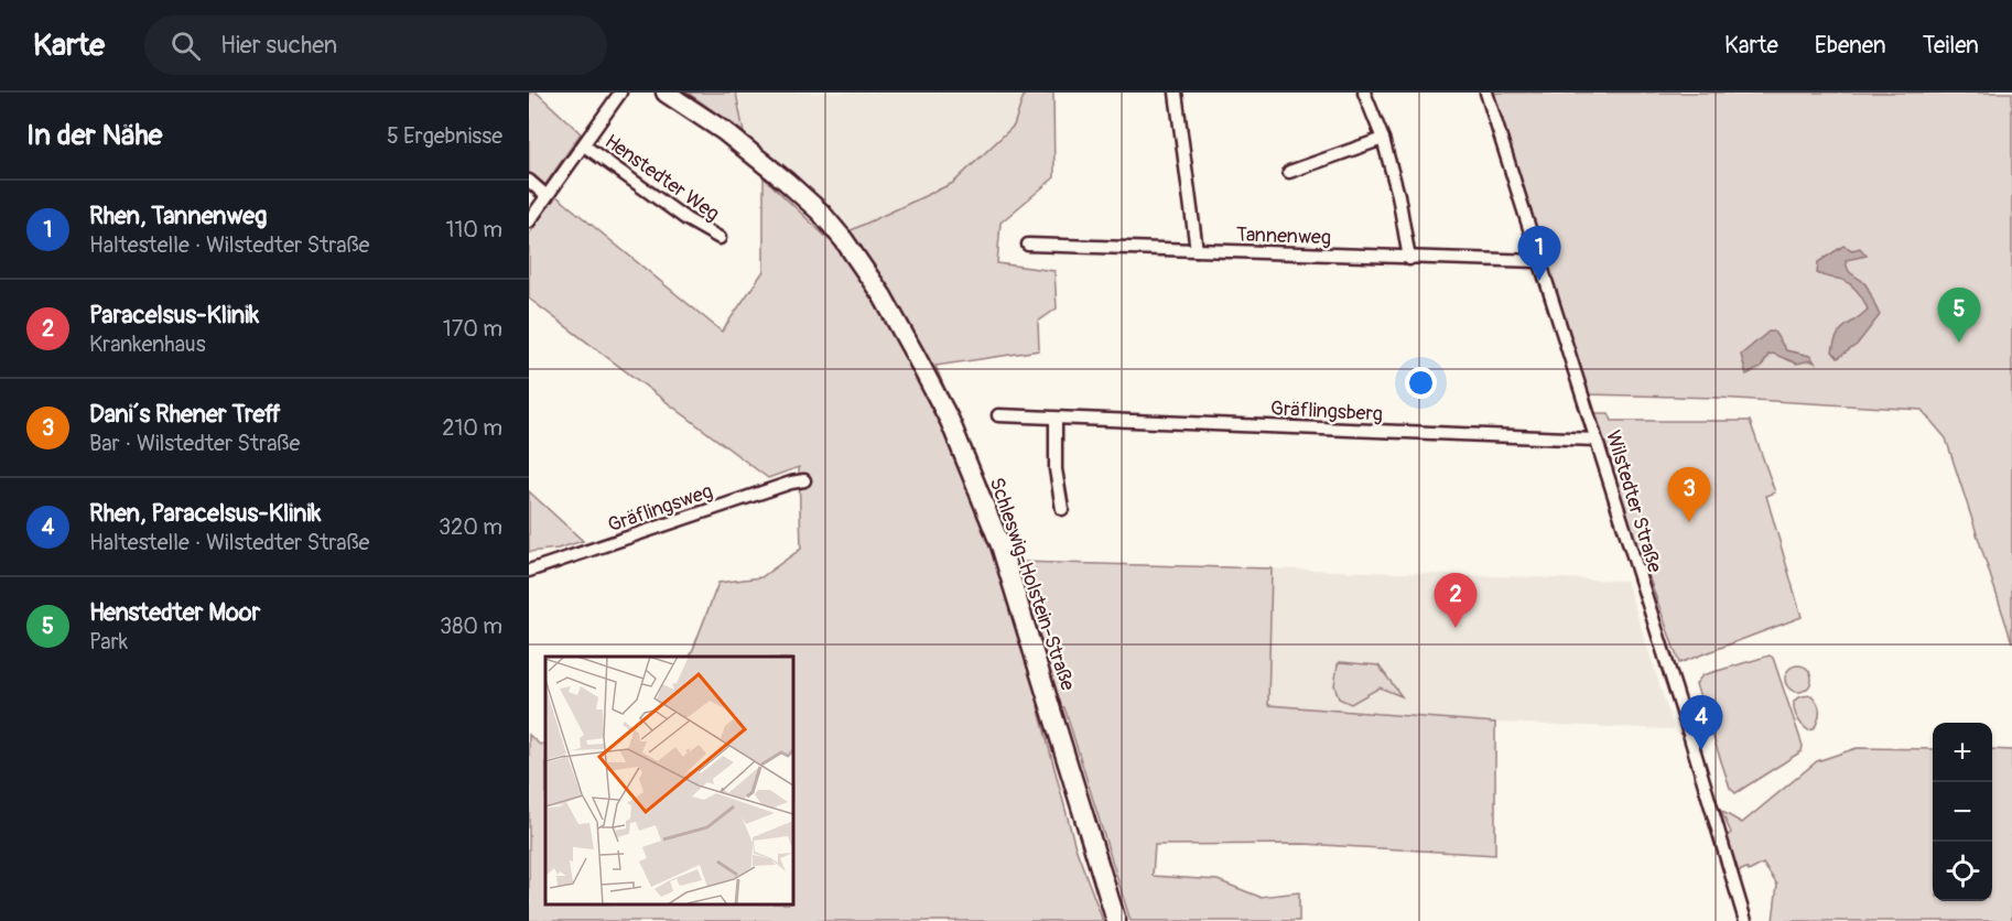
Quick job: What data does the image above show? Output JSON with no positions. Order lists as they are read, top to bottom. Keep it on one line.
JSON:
{"streets":{"main road":["Schleswig-Holstein-Straße"],"street":["Henstedter Weg","Tannenweg","Gräflingsberg","Wilstedter Straße","Gräflingsweg"]},"crossings":[["Tannenweg","Wilstedter Straße"],["Gräflingsberg","Wilstedter Straße"]],"page":{"header":"Karte","search":"Hier suchen","nav":["Karte","Ebenen","Teilen"],"heading":["In der Nähe","5 Ergebnisse"],"list":[{"mark":"1","name":"Rhen, Tannenweg","note":"Haltestelle · Wilstedter Straße","value":"110 m"},{"mark":"2","name":"Paracelsus-Klinik","note":"Krankenhaus","value":"170 m"},{"mark":"3","name":"Dani´s Rhener Treff","note":"Bar · Wilstedter Straße","value":"210 m"},{"mark":"4","name":"Rhen, Paracelsus-Klinik","note":"Haltestelle · Wilstedter Straße","value":"320 m"},{"mark":"5","name":"Henstedter Moor","note":"Park","value":"380 m"}],"pins":["1","5","3","2","4"],"map_buttons":["+","−"]}}
